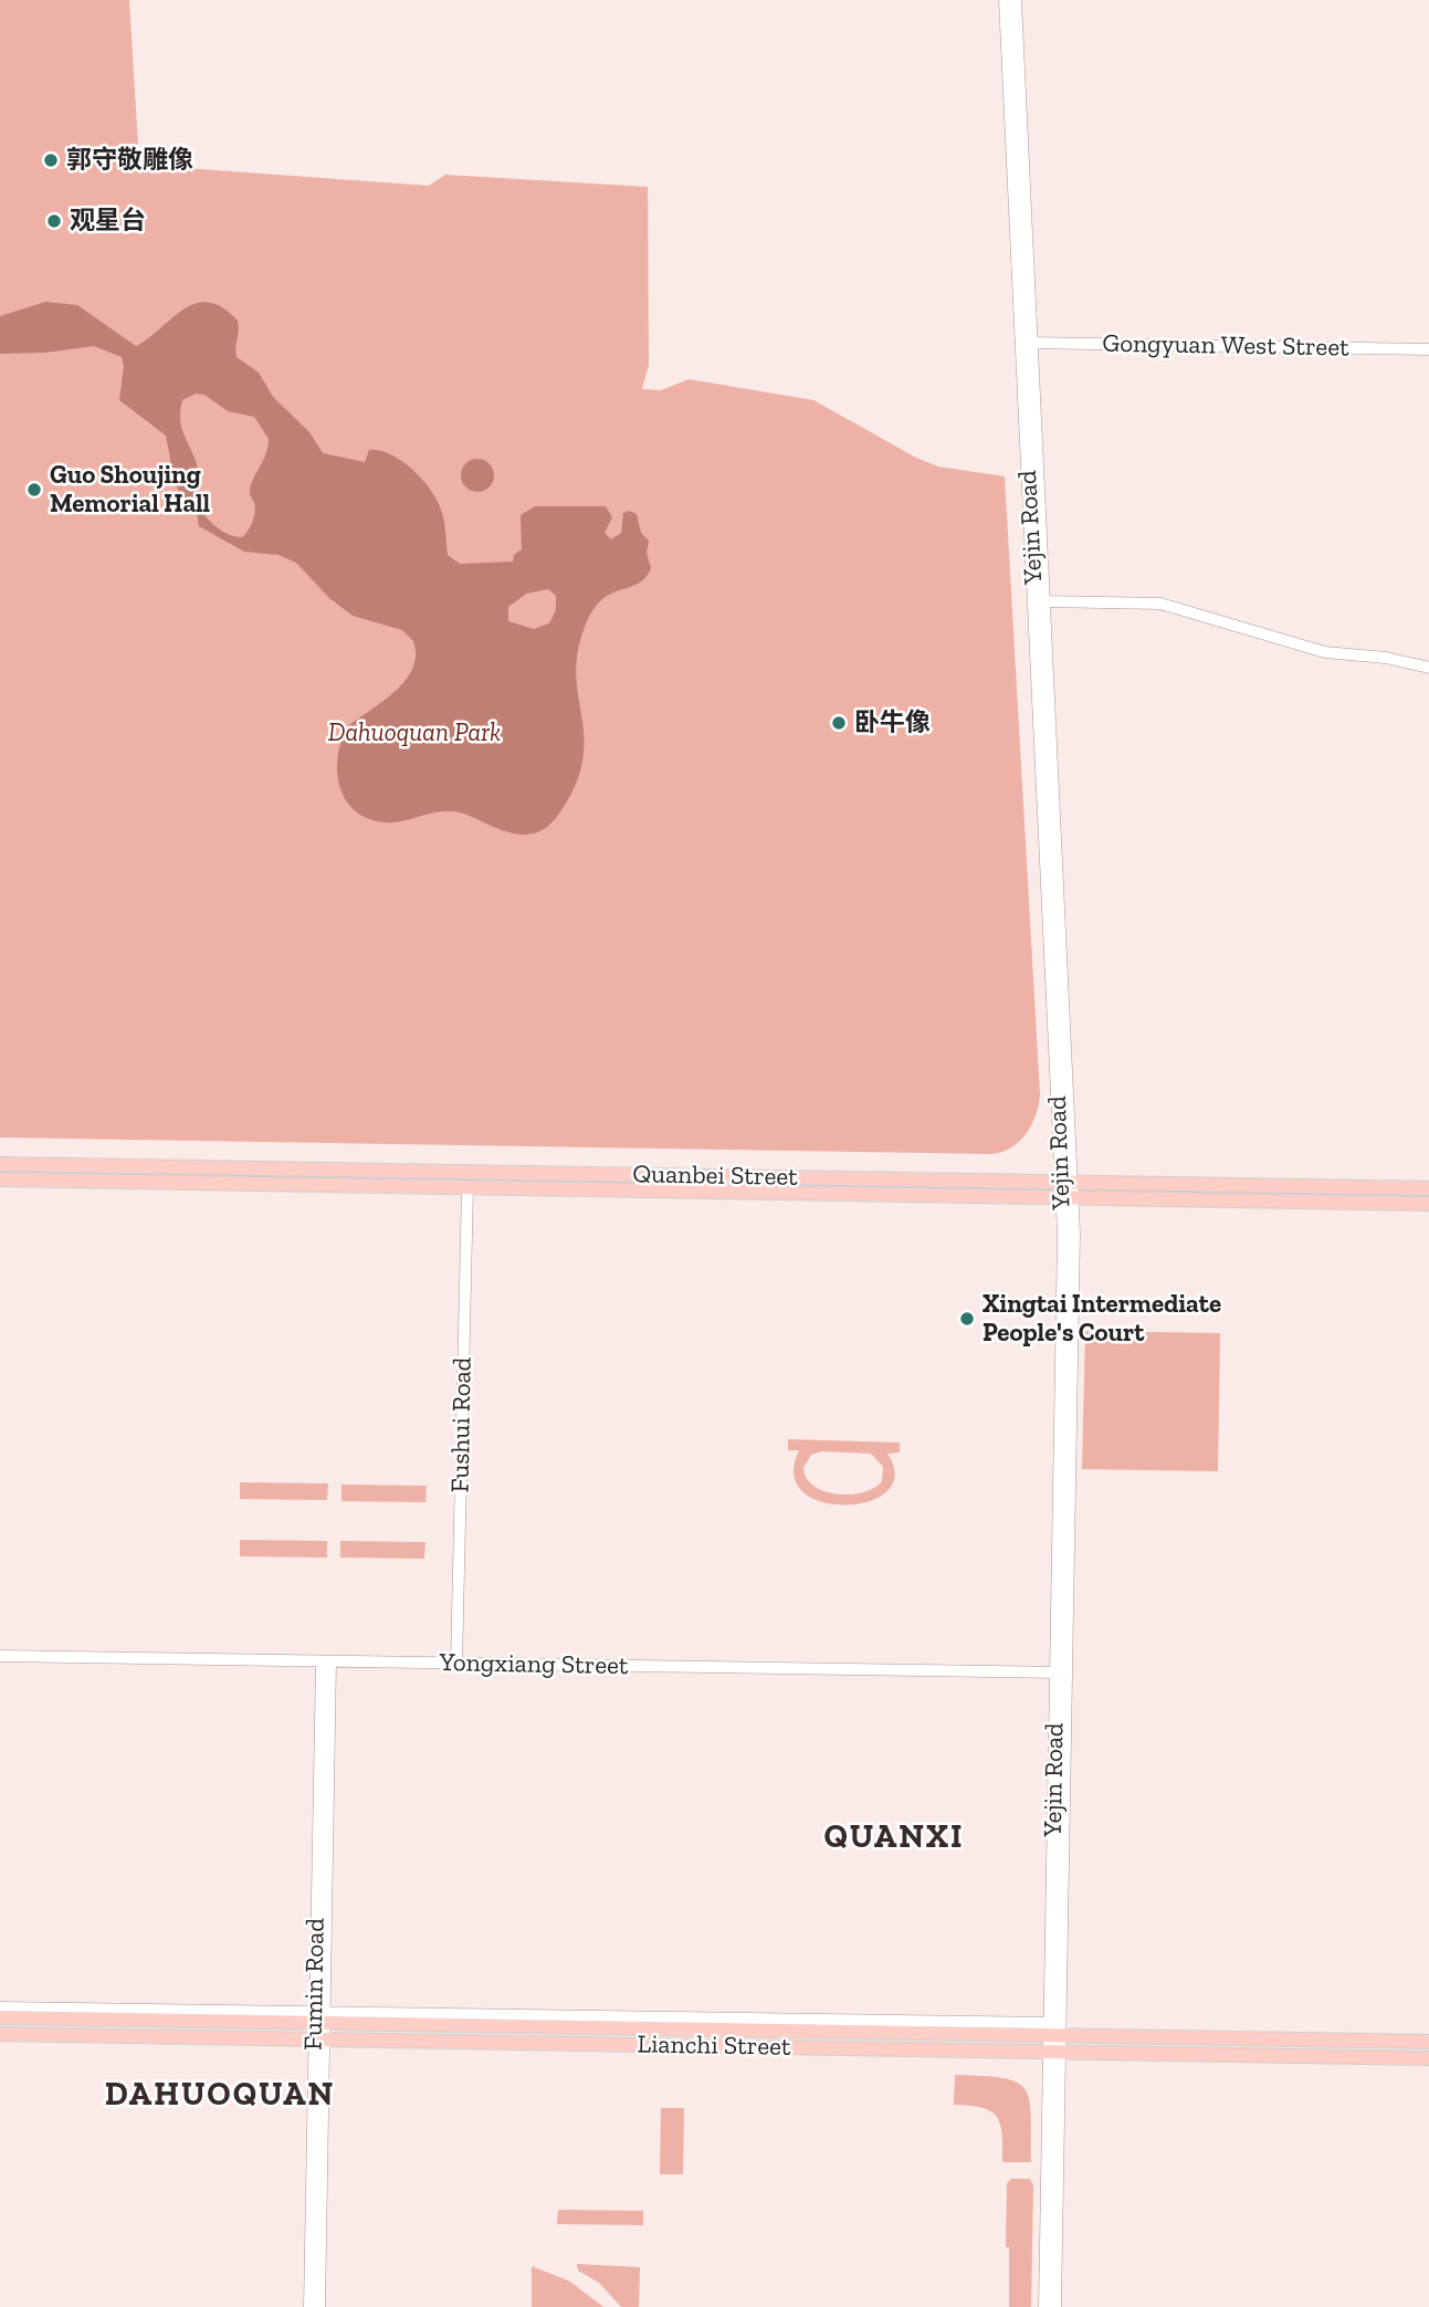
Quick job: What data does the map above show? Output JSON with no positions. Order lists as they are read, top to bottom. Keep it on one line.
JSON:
{"streets":{"main road":["Quanbei Street","Lianchi Street"],"street":["Gongyuan West Street","Yejin Road","Fushui Road","Yongxiang Street","Fumin Road"]},"crossings":[["Gongyuan West Street","Yejin Road"],["Yejin Road","Quanbei Street"],["Yejin Road","Yongxiang Street"],["Yejin Road","Lianchi Street"],["Quanbei Street","Fushui Road"],["Fushui Road","Yongxiang Street"],["Yongxiang Street","Fumin Road"],["Fumin Road","Lianchi Street"]],"districts":["QUANXI","DAHUOQUAN"],"parks":["Dahuoquan Park"],"places":["郭守敬雕像","观星台","Guo Shoujing Memorial Hall","卧牛像","Xingtai Intermediate People's Court"]}
